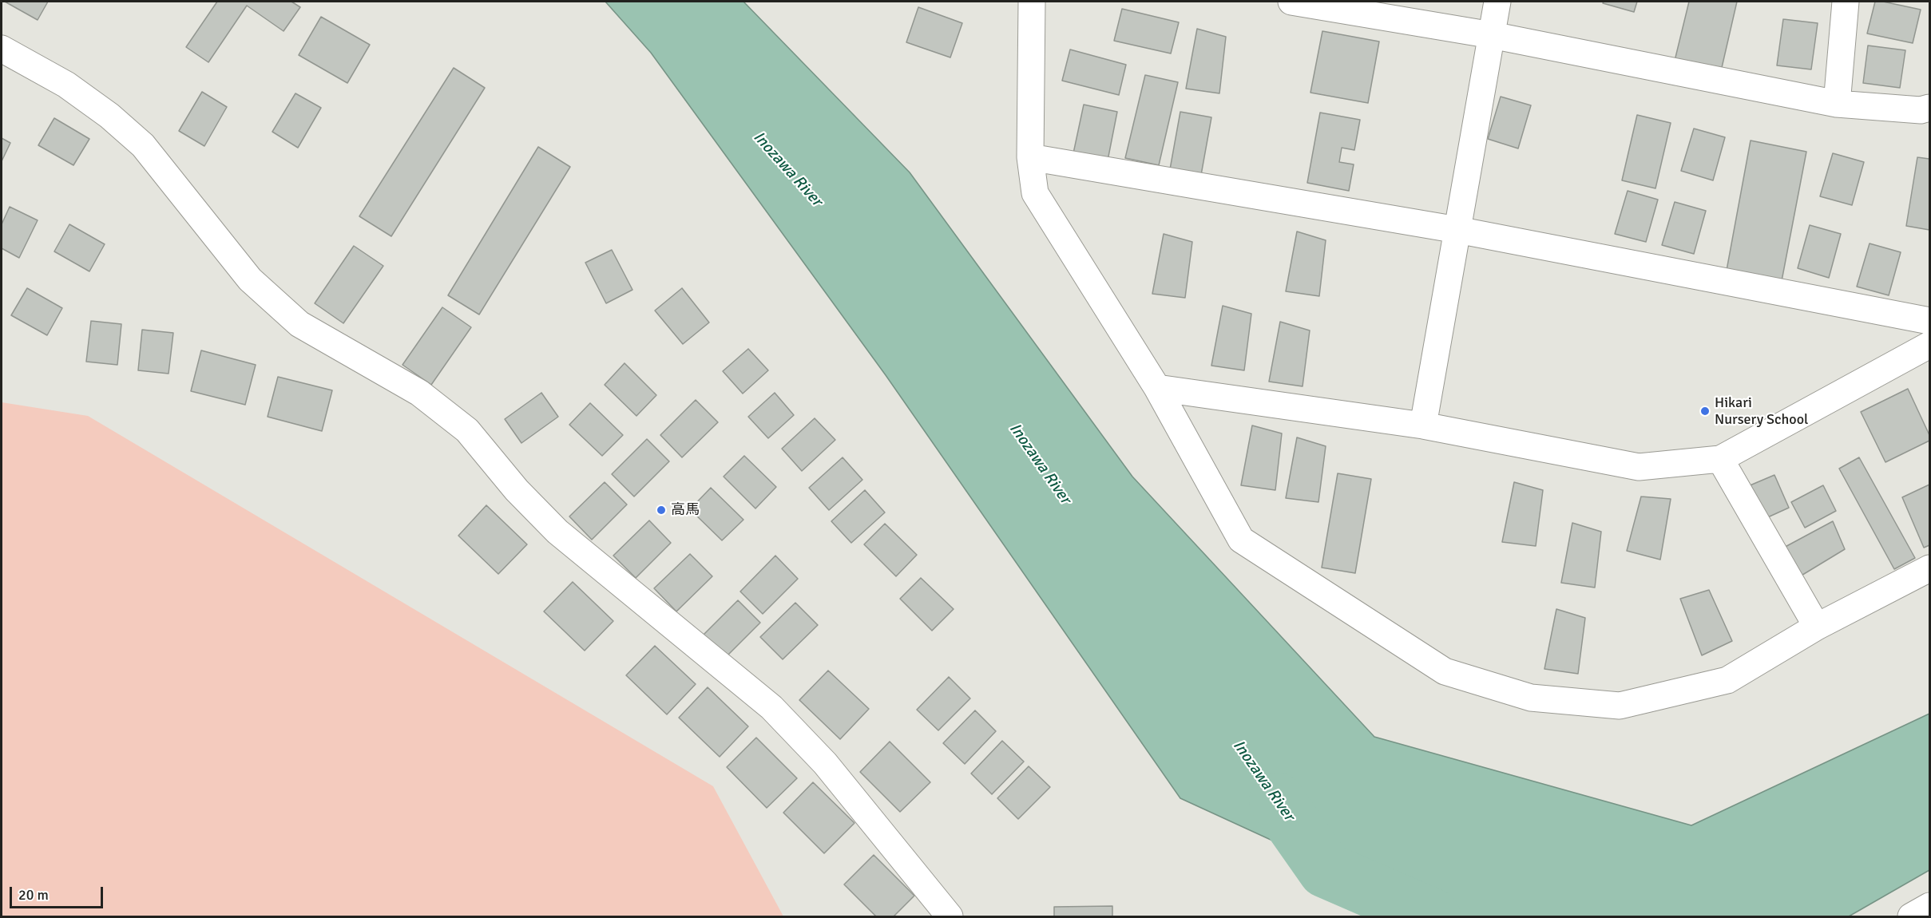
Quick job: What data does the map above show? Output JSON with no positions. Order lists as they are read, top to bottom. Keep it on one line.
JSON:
{"water":["Inozawa River"],"places":["Hikari Nursery School","高馬"],"scale_bar":"20 m"}
